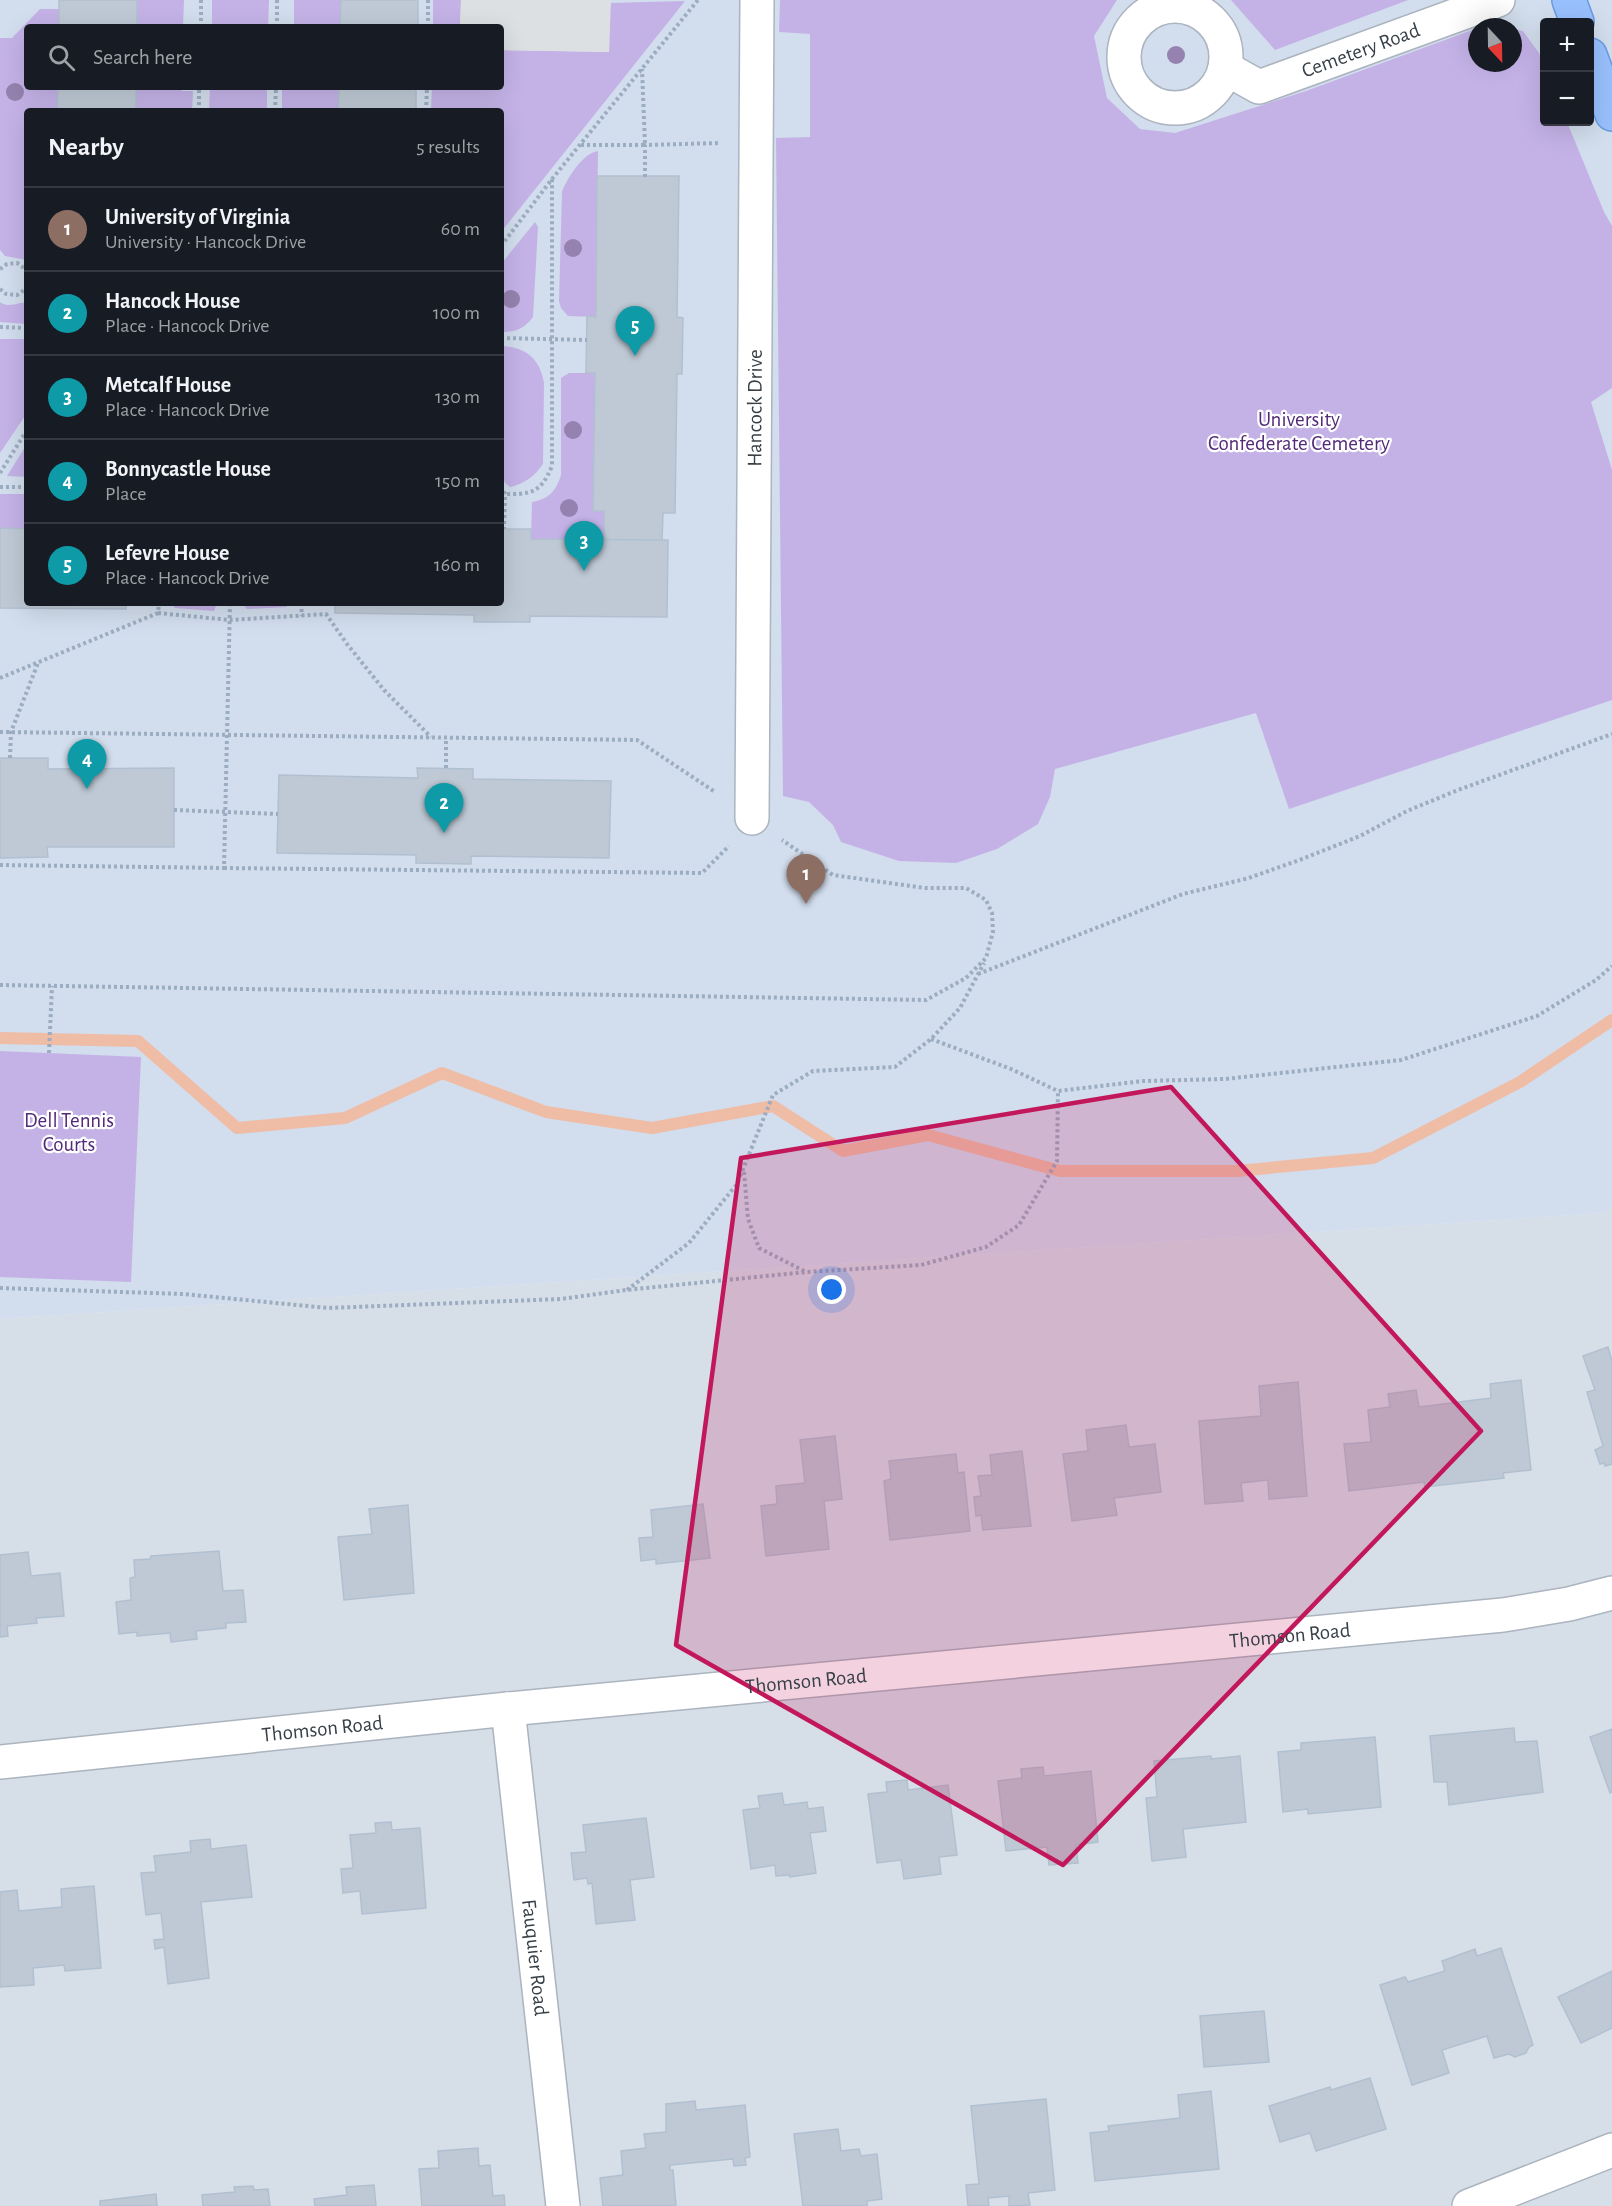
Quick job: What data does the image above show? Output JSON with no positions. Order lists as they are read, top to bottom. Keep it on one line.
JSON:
{"streets":{"street":["Cemetery Road","Hancock Drive","Thomson Road","Fauquier Road"]},"crossings":[["Thomson Road","Fauquier Road"]],"parks":["University Confederate Cemetery","Dell Tennis Courts"],"north":"bottom","page":{"map_buttons":["+","−"],"search":"Search here","heading":["Nearby","5 results"],"list":[{"mark":"1","name":"University of Virginia","note":"University · Hancock Drive","value":"60 m"},{"mark":"2","name":"Hancock House","note":"Place · Hancock Drive","value":"100 m"},{"mark":"3","name":"Metcalf House","note":"Place · Hancock Drive","value":"130 m"},{"mark":"4","name":"Bonnycastle House","note":"Place","value":"150 m"},{"mark":"5","name":"Lefevre House","note":"Place · Hancock Drive","value":"160 m"}],"pins":["5","3","4","2","1"]}}
